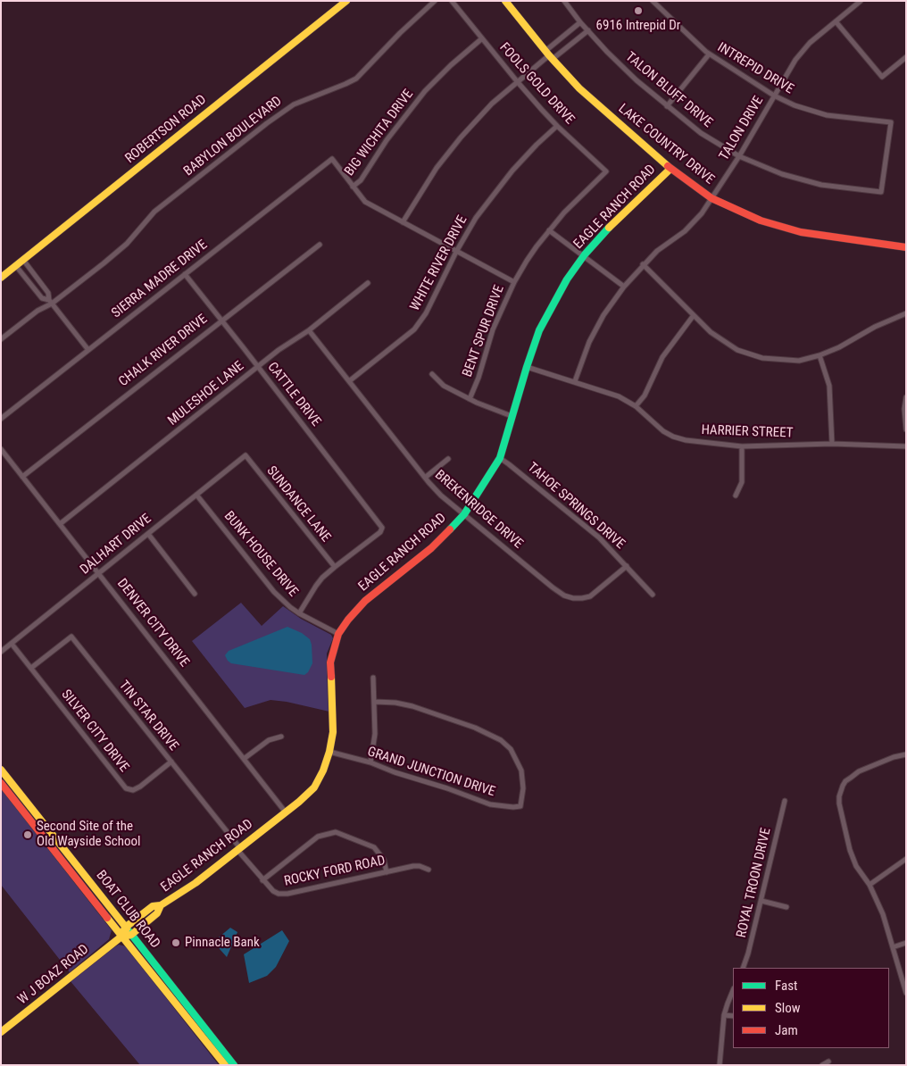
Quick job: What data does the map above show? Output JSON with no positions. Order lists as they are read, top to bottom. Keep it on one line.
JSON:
{"streets":{"street":["INTREPID DRIVE","FOOLS GOLD DRIVE","TALON BLUFF DRIVE","TALON DRIVE","ROBERTSON ROAD","BIG WICHITA DRIVE","BABYLON BOULEVARD","LAKE COUNTRY DRIVE","EAGLE RANCH ROAD","WHITE RIVER DRIVE","SIERRA MADRE DRIVE","BENT SPUR DRIVE","CHALK RIVER DRIVE","MULESHOE LANE","CATTLE DRIVE","HARRIER STREET","SUNDANCE LANE","TAHOE SPRINGS DRIVE","BREKENRIDGE DRIVE","DALHART DRIVE","BUNK HOUSE DRIVE","DENVER CITY DRIVE","TIN STAR DRIVE","SILVER CITY DRIVE","GRAND JUNCTION DRIVE","ROCKY FORD ROAD","ROYAL TROON DRIVE","BOAT CLUB ROAD","W J BOAZ ROAD"]},"crossings":[["INTREPID DRIVE","TALON BLUFF DRIVE"],["INTREPID DRIVE","TALON DRIVE"],["FOOLS GOLD DRIVE","BIG WICHITA DRIVE"],["FOOLS GOLD DRIVE","WHITE RIVER DRIVE"],["FOOLS GOLD DRIVE","BENT SPUR DRIVE"],["TALON BLUFF DRIVE","TALON DRIVE"],["TALON DRIVE","LAKE COUNTRY DRIVE"],["TALON DRIVE","HARRIER STREET"],["BIG WICHITA DRIVE","SIERRA MADRE DRIVE"],["LAKE COUNTRY DRIVE","EAGLE RANCH ROAD"],["EAGLE RANCH ROAD","HARRIER STREET"],["EAGLE RANCH ROAD","TAHOE SPRINGS DRIVE"],["EAGLE RANCH ROAD","BREKENRIDGE DRIVE"],["EAGLE RANCH ROAD","BUNK HOUSE DRIVE"],["EAGLE RANCH ROAD","DENVER CITY DRIVE"],["EAGLE RANCH ROAD","TIN STAR DRIVE"],["EAGLE RANCH ROAD","GRAND JUNCTION DRIVE"],["EAGLE RANCH ROAD","ROCKY FORD ROAD"],["EAGLE RANCH ROAD","BOAT CLUB ROAD"],["WHITE RIVER DRIVE","BREKENRIDGE DRIVE"],["SIERRA MADRE DRIVE","CATTLE DRIVE"],["CHALK RIVER DRIVE","CATTLE DRIVE"],["CHALK RIVER DRIVE","DENVER CITY DRIVE"],["MULESHOE LANE","CATTLE DRIVE"],["MULESHOE LANE","BREKENRIDGE DRIVE"],["MULESHOE LANE","DENVER CITY DRIVE"],["CATTLE DRIVE","SUNDANCE LANE"],["SUNDANCE LANE","DALHART DRIVE"],["TAHOE SPRINGS DRIVE","BREKENRIDGE DRIVE"],["DALHART DRIVE","BUNK HOUSE DRIVE"],["DALHART DRIVE","DENVER CITY DRIVE"],["DALHART DRIVE","SILVER CITY DRIVE"],["TIN STAR DRIVE","SILVER CITY DRIVE"],["TIN STAR DRIVE","ROCKY FORD ROAD"],["BOAT CLUB ROAD","W J BOAZ ROAD"]],"places":["6916 Intrepid Dr","Second Site of the Old Wayside School","Pinnacle Bank"],"legend":["Fast","Slow","Jam"]}
